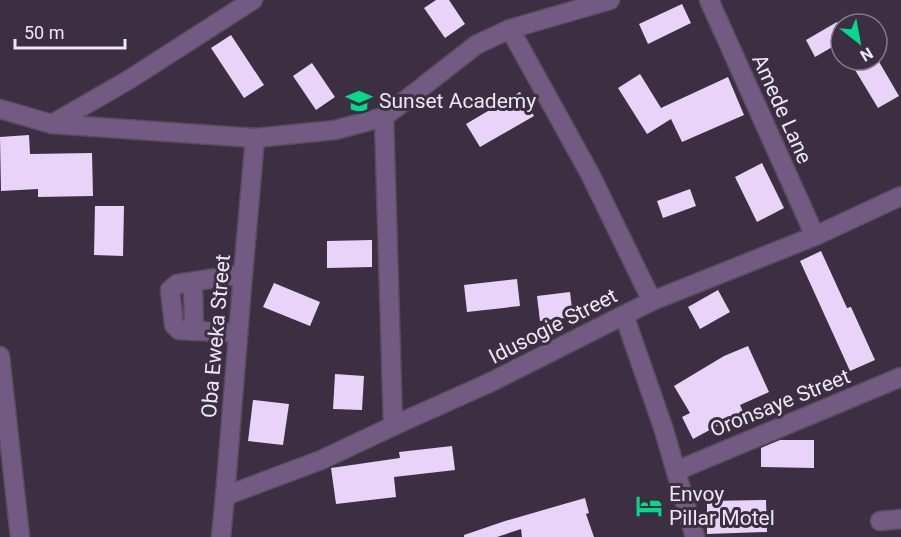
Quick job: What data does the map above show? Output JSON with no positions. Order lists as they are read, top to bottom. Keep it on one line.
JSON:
{"streets":{"street":["Amede Lane","Idusogie Street","Oba Eweka Street","Oronsaye Street"]},"crossings":[["Amede Lane","Idusogie Street"],["Idusogie Street","Oba Eweka Street"]],"places":{"school or university":["Sunset Academy"],"hotel":["Envoy Pillar Motel"]},"scale_bar":"50 m","north":"bottom right"}
